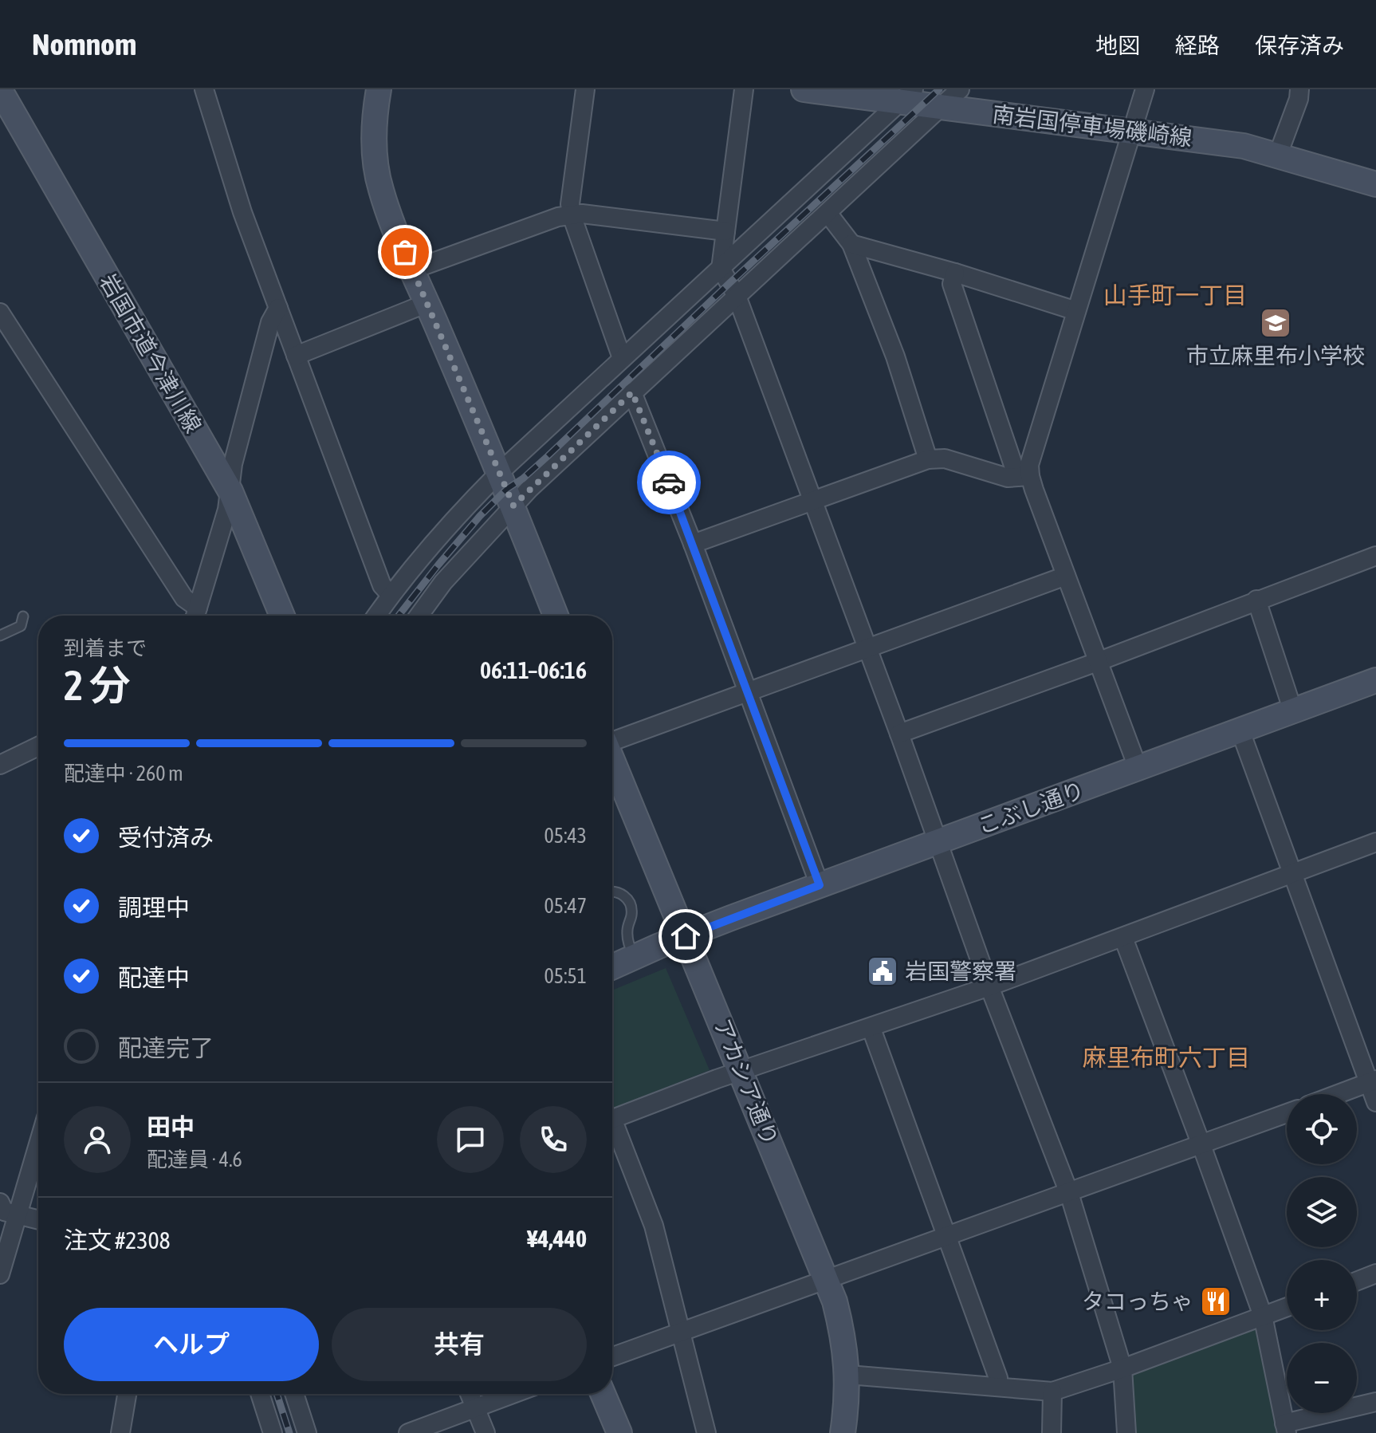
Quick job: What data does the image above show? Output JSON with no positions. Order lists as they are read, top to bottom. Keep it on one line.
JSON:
{"streets":{"street":["南岩国停車場磯崎線","岩国市道今津川線","こぶし通り","アカシア通り"]},"crossings":[["こぶし通り","アカシア通り"]],"districts":["山手町一丁目","麻里布町六丁目"],"places":{"school or university":["市立麻里布小学校"],"public building":["岩国警察署"],"restaurant":["タコっちゃ"]},"page":{"header":"Nomnom","nav":["地図","経路","保存済み"],"heading":["2 分","到着まで","06:11–06:16"],"panel":["田中","配達員 · 4.6","注文 #2308","¥4,440"],"bar":"配達中 · 260 m","list":[["受付済み","05:43"],["調理中","05:47"],["配達中","05:51"],"配達完了"],"map_buttons":["+","−"],"buttons":["ヘルプ","共有"]}}
